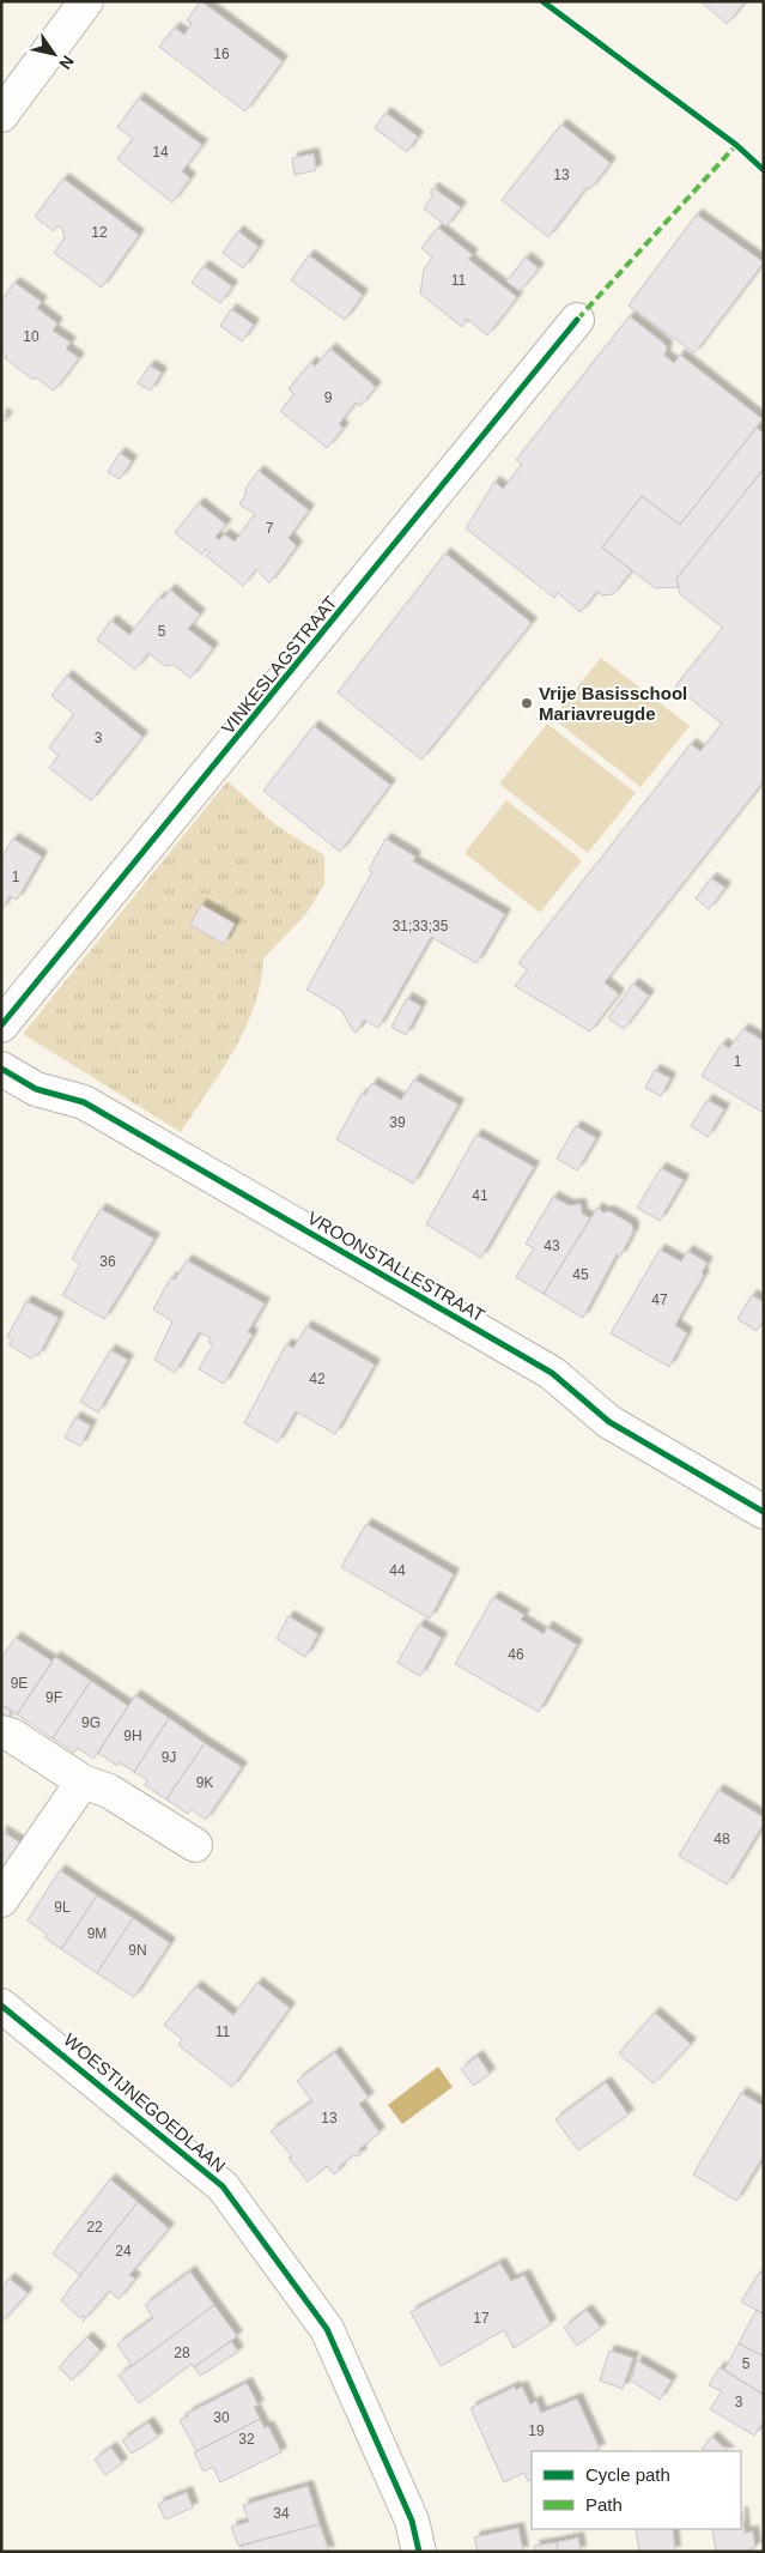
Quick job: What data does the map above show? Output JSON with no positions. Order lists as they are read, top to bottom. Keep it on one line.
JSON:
{"streets":{"street":["VINKESLAGSTRAAT","VROONSTALLESTRAAT","WOESTIJNEGOEDLAAN"]},"places":["Vrije Basisschool Mariavreugde"],"house_numbers":["16","14","13","12","11","10","9","7","5","3","1","31;33;35","1","39","41","43","36","45","47","42","44","46","9E","9F","9G","9H","9J","9K","48","9L","9M","9N","11","13","22","24","17","28","5","3","30","19","32","34"],"legend":["Cycle path","Path"],"north":"bottom right"}
